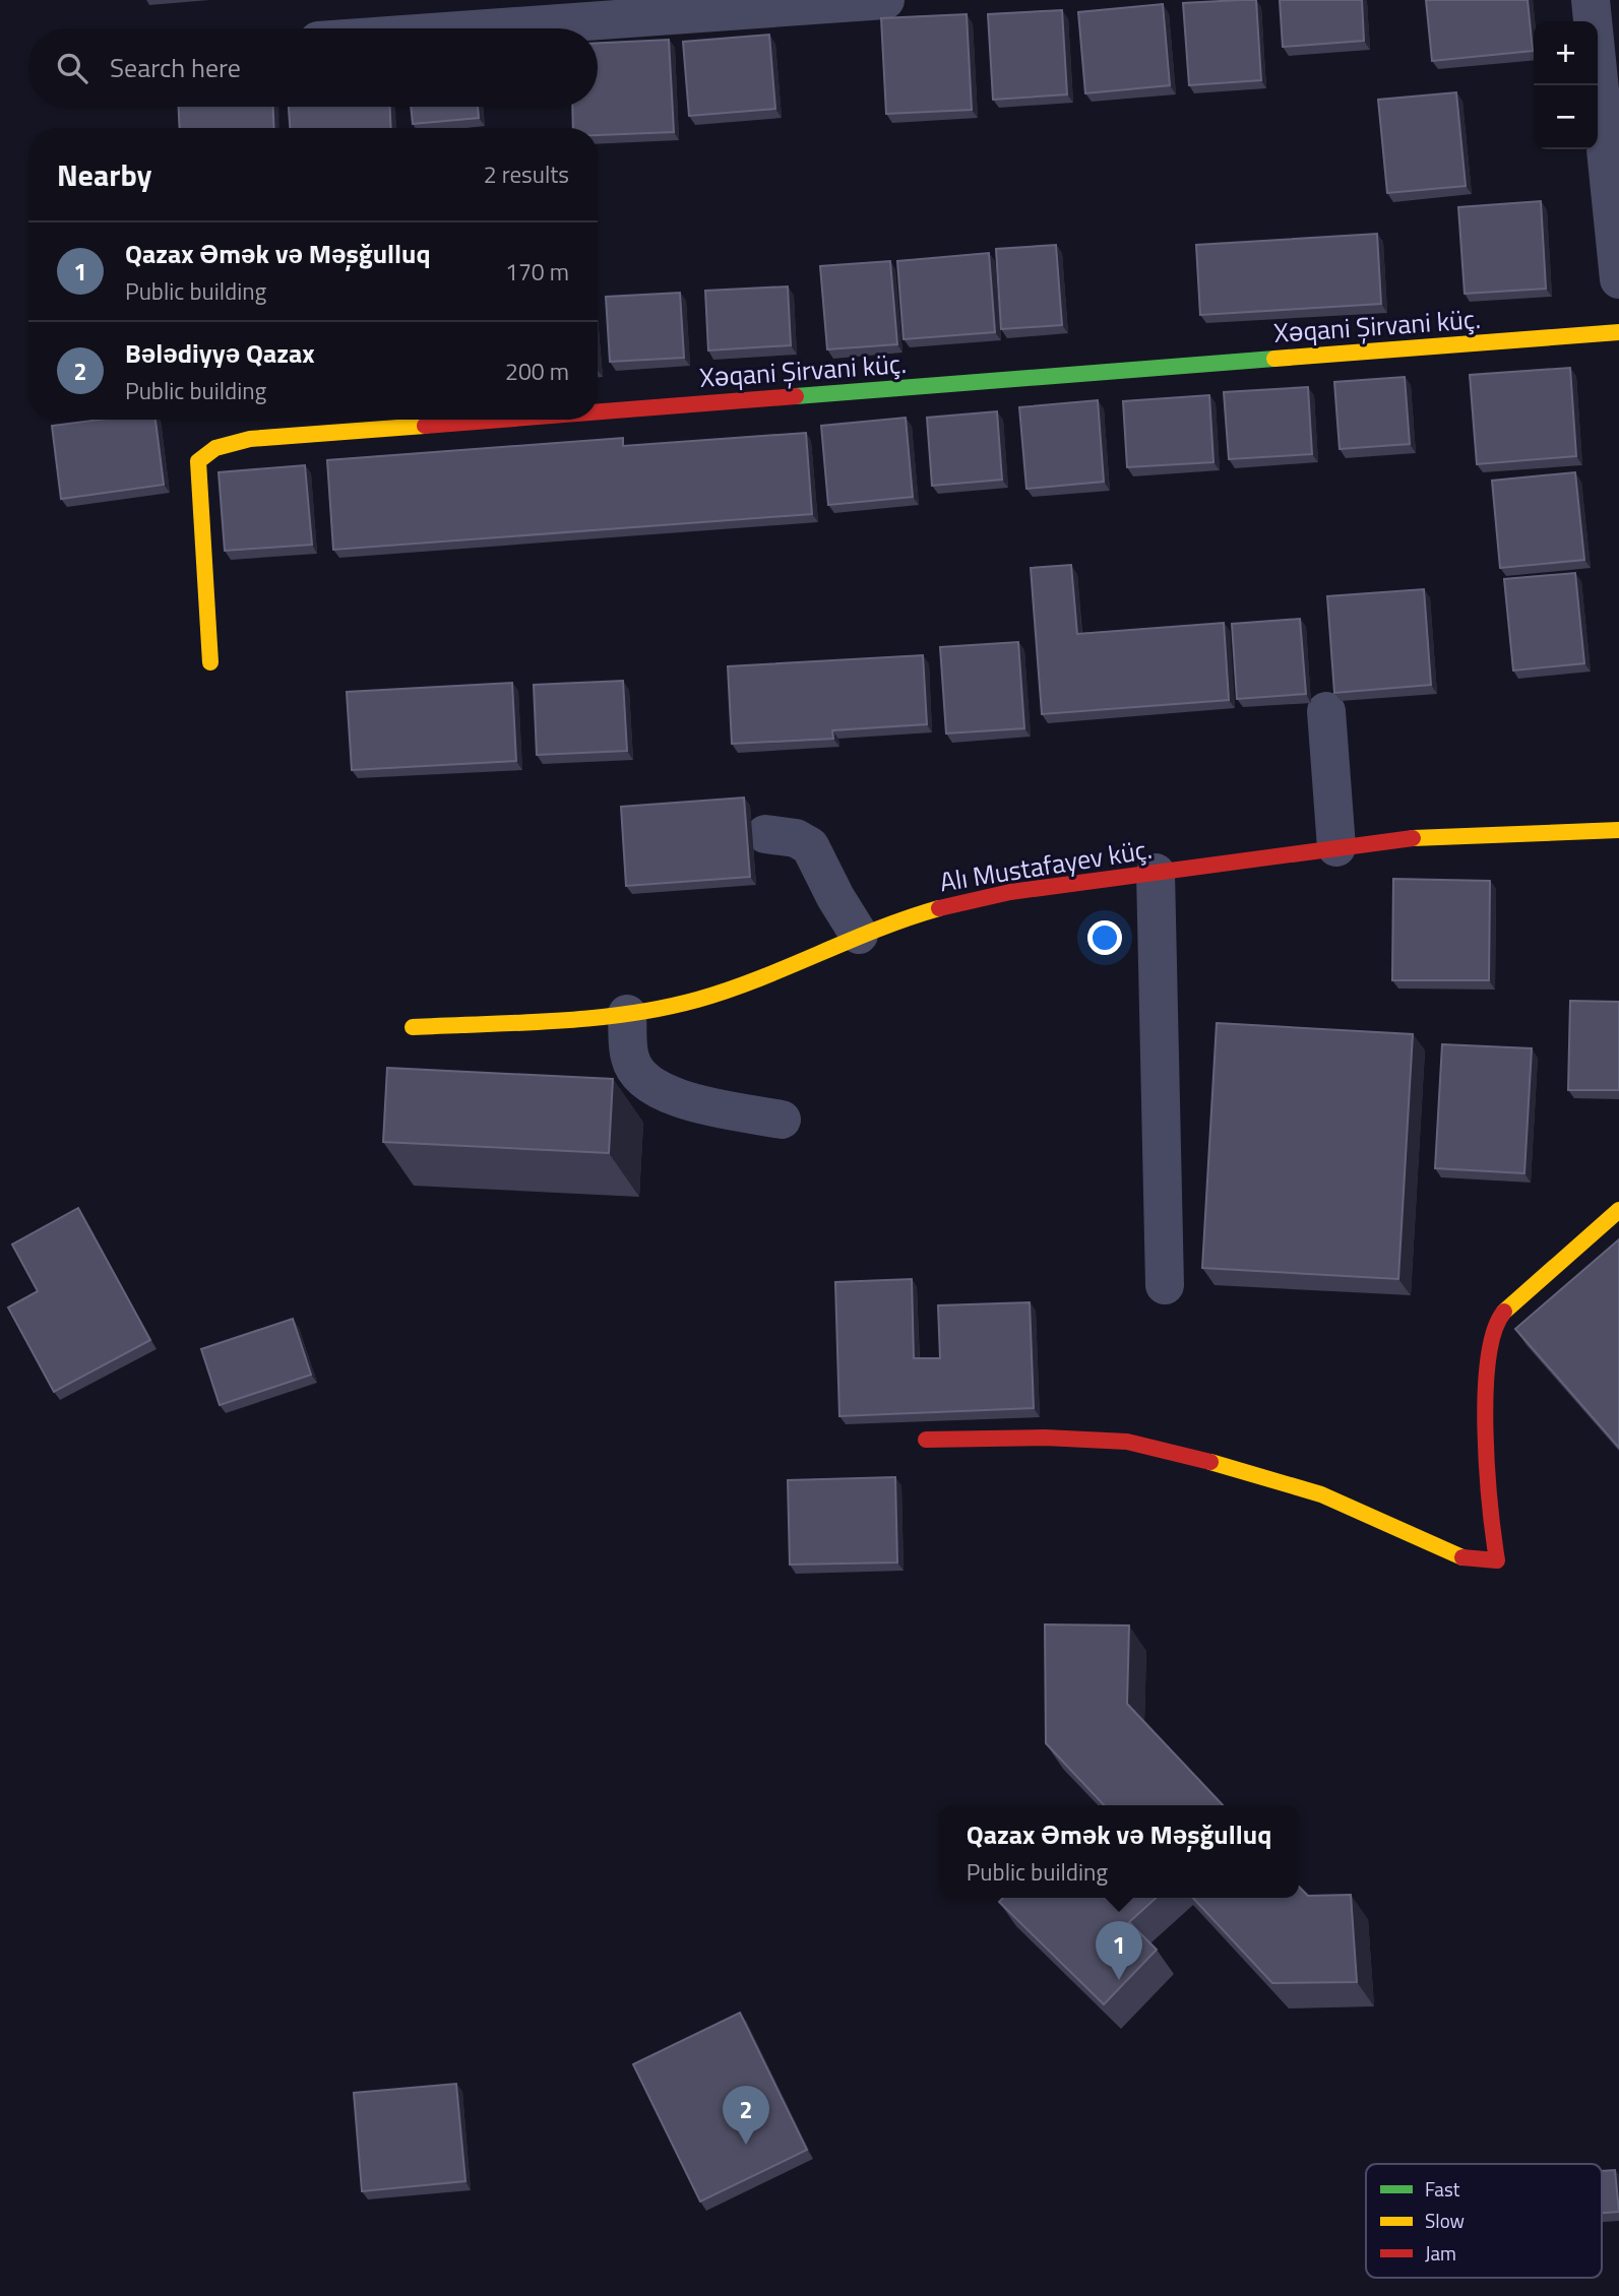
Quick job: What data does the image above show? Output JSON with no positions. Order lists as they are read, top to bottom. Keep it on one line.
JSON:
{"streets":{"street":["Xəqani Şirvani küç.","Alı Mustafayev küç."]},"legend":["Fast","Slow","Jam"],"page":{"map_buttons":["+","−"],"search":"Search here","heading":["Nearby","2 results"],"list":[{"mark":"1","name":"Qazax Əmək və Məşğulluq","note":"Public building","value":"170 m"},{"mark":"2","name":"Bələdiyyə Qazax","note":"Public building","value":"200 m"}],"popup":["Qazax Əmək və Məşğulluq","Public building"],"pins":["1","2"]}}
